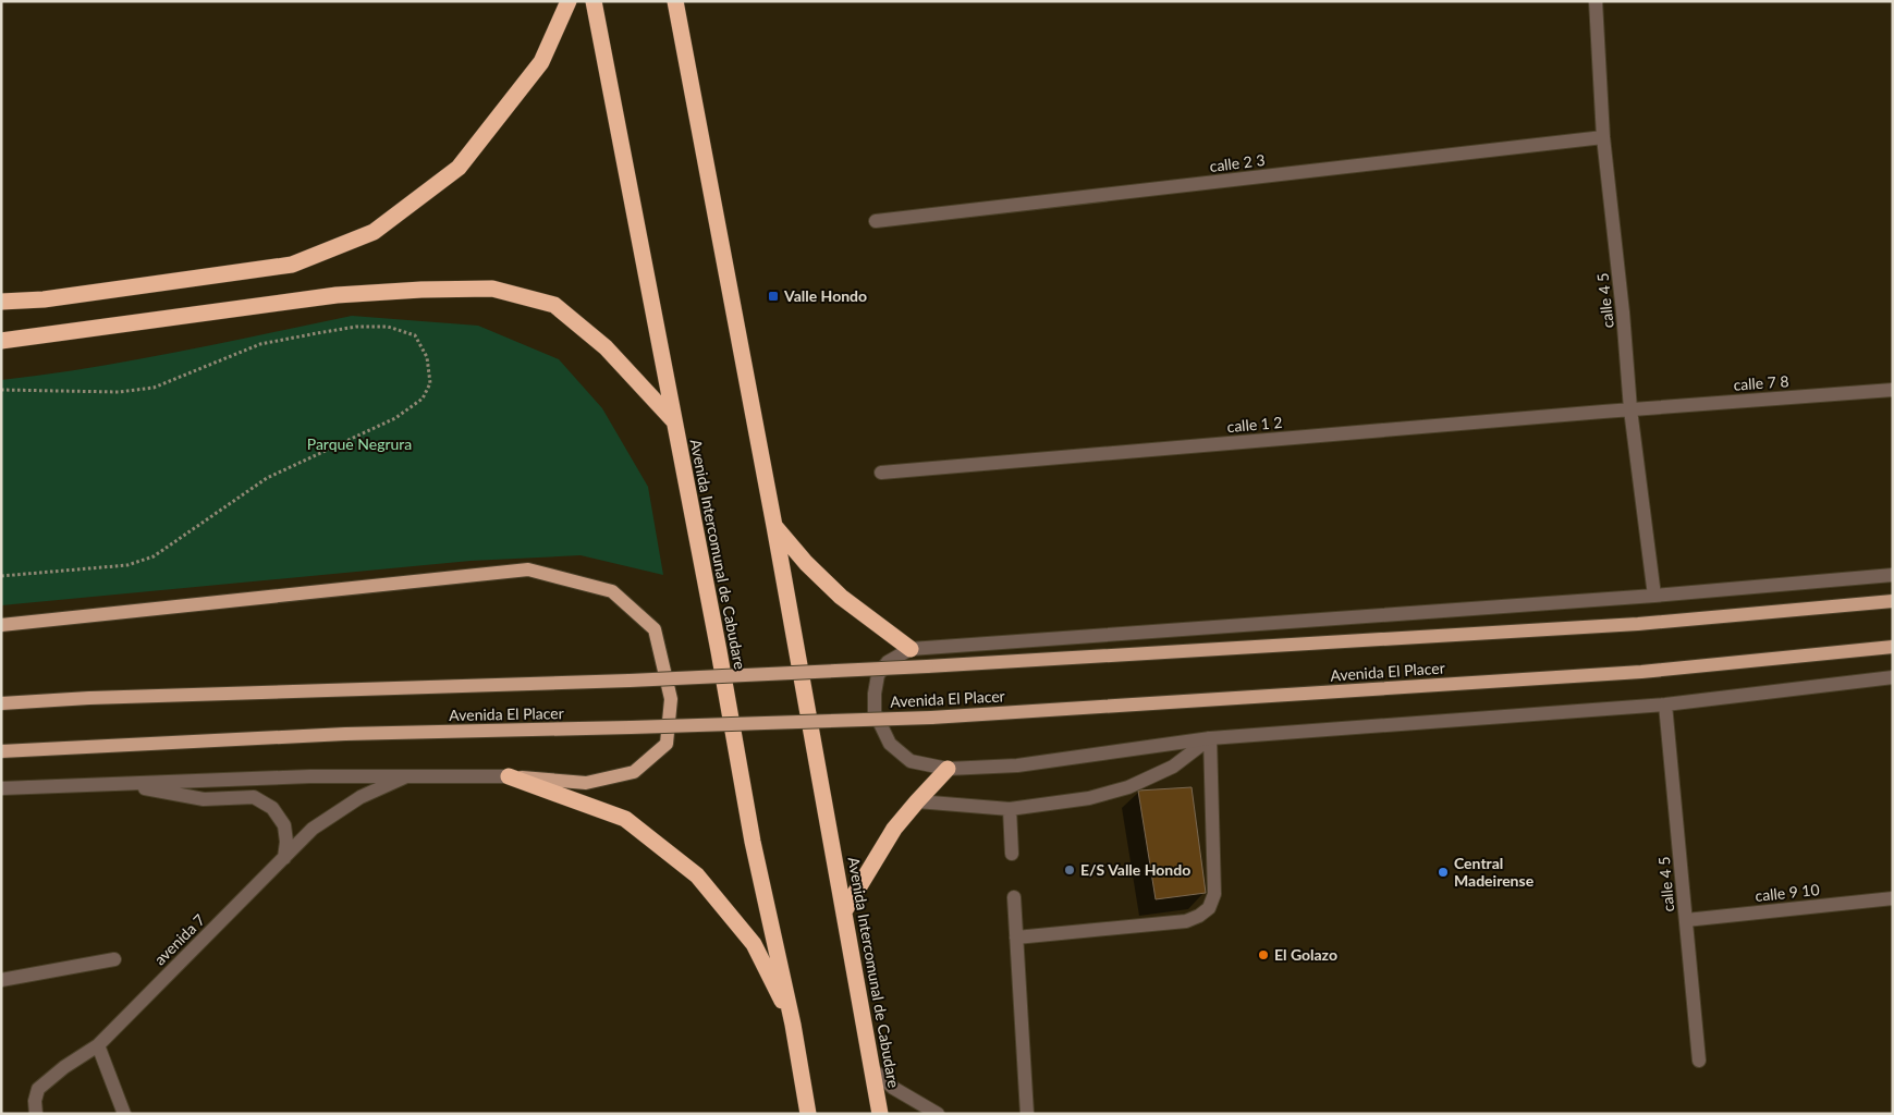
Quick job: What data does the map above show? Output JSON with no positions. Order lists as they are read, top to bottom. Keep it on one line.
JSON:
{"streets":{"highway":["Avenida Intercomunal de Cabudare"],"main road":["Avenida El Placer"],"street":["calle 2 3","calle 4 5","calle 7 8","calle 1 2","calle 9 10","avenida 7"]},"crossings":[["calle 2 3","calle 4 5"],["calle 4 5","calle 7 8"],["calle 4 5","calle 1 2"],["calle 4 5","calle 9 10"],["calle 7 8","calle 1 2"]],"parks":["Parque Negrura"],"places":{"transit":["Valle Hondo"],"other":["E/S Valle Hondo","Central Madeirense","El Golazo"]}}
